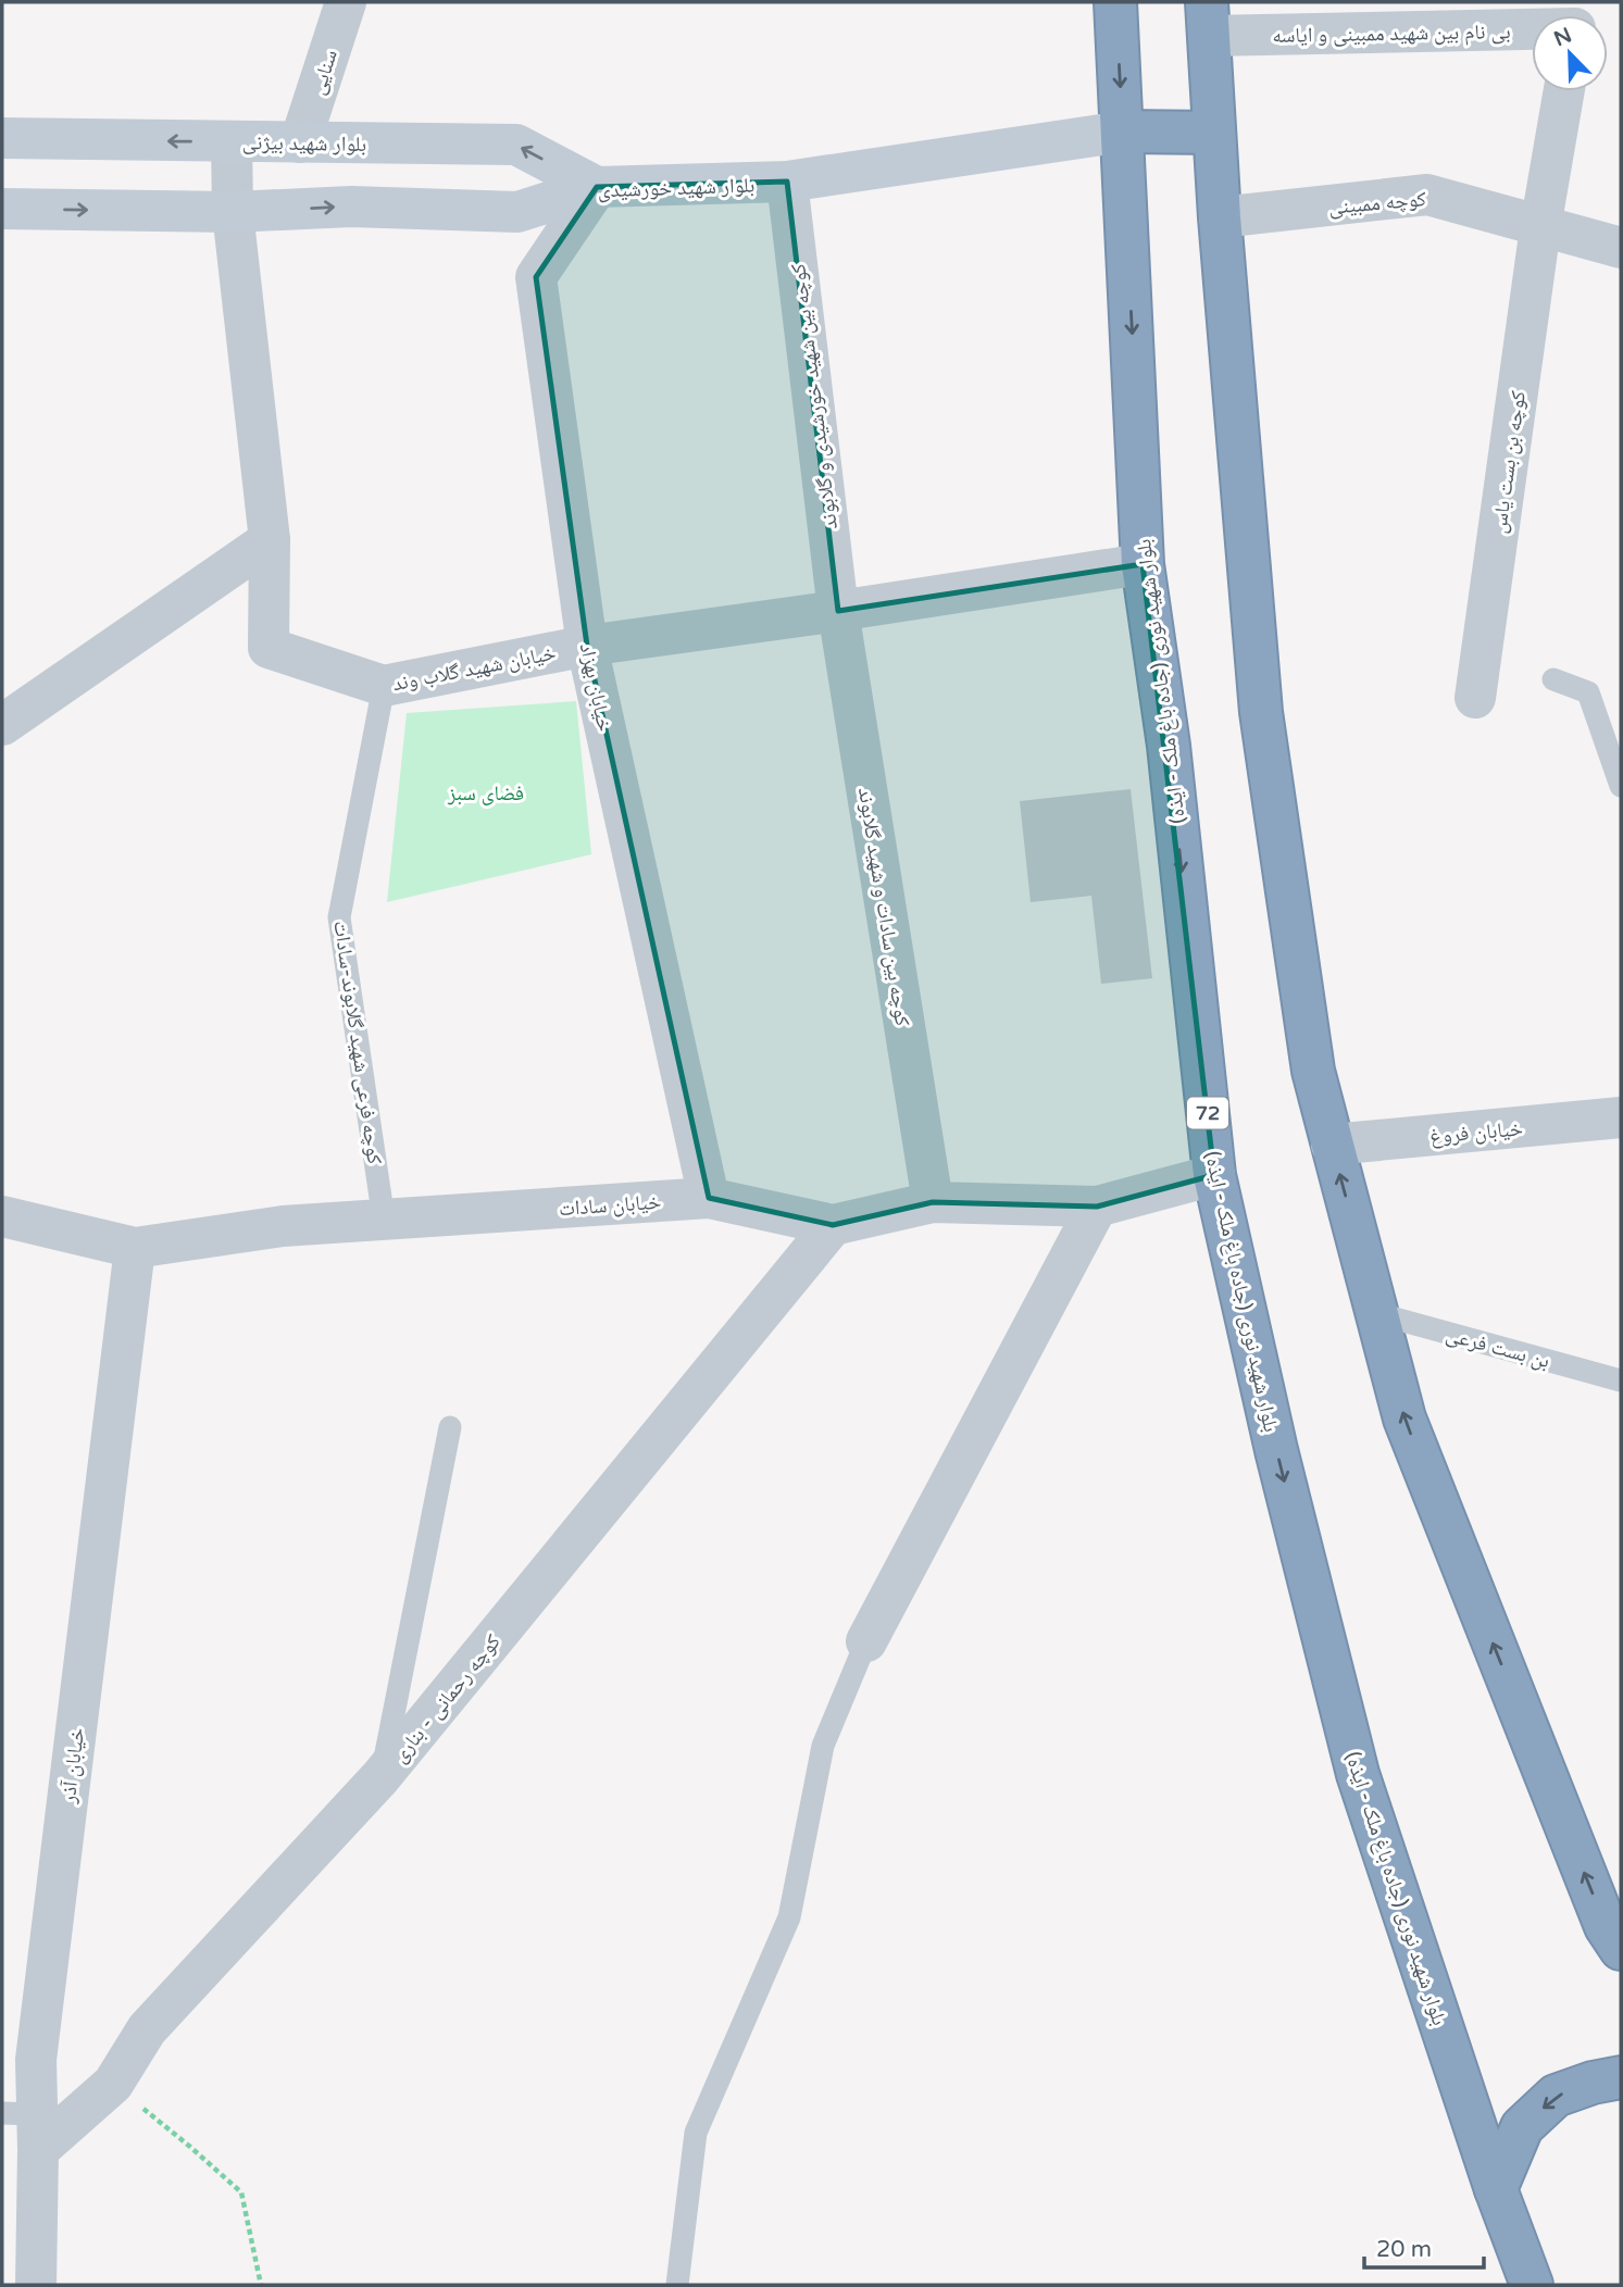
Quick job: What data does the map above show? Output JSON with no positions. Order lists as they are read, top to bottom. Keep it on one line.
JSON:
{"streets":{"highway":["بلوار شهید نوری (جاده باغ ملک - ایذه)","72"],"street":["بی نام بین شهید ممبینی و ایاسه","سنایی","بلوار شهید بیژنی","بلوار شهید خورشیدی","کوچه ممبینی","کوچه بین شهید خورشیدی و گلابوند","کوچه بن بست یاس","خیابان شهید گلاب وند","خیابان بهزاد","کوچه بین سادات و شهید گلابوند","خیابان فروغ","خیابان سادات","کوچه رحمانی - بناری","خیابان آذر"],"lane":["کوچه فرعی شهید گلابوند-سادات","بن بست فرعی"]},"crossings":[["سنایی","بلوار شهید بیژنی"],["بلوار شهید بیژنی","بلوار شهید خورشیدی"],["بلوار شهید بیژنی","خیابان شهید گلاب وند"],["بلوار شهید بیژنی","خیابان بهزاد"],["بلوار شهید خورشیدی","کوچه بین شهید خورشیدی و گلابوند"],["بلوار شهید خورشیدی","خیابان شهید گلاب وند"],["بلوار شهید خورشیدی","بلوار شهید نوری (جاده باغ ملک - ایذه)"],["بلوار شهید خورشیدی","خیابان بهزاد"],["کوچه ممبینی","کوچه بن بست یاس"],["کوچه بین شهید خورشیدی و گلابوند","خیابان شهید گلاب وند"],["کوچه بین شهید خورشیدی و گلابوند","کوچه بین سادات و شهید گلابوند"],["خیابان شهید گلاب وند","بلوار شهید نوری (جاده باغ ملک - ایذه)"],["خیابان شهید گلاب وند","خیابان بهزاد"],["خیابان شهید گلاب وند","کوچه بین سادات و شهید گلابوند"],["خیابان شهید گلاب وند","کوچه فرعی شهید گلابوند-سادات"],["بلوار شهید نوری (جاده باغ ملک - ایذه)","خیابان سادات"],["خیابان بهزاد","خیابان سادات"],["کوچه بین سادات و شهید گلابوند","خیابان سادات"],["کوچه فرعی شهید گلابوند-سادات","خیابان سادات"],["خیابان سادات","کوچه رحمانی - بناری"],["خیابان سادات","خیابان آذر"],["کوچه رحمانی - بناری","خیابان آذر"]],"one_way":["بلوار شهید بیژنی","بلوار شهید خورشیدی"],"parks":["فضای سبز"],"scale_bar":"20 m","north":"top left"}
